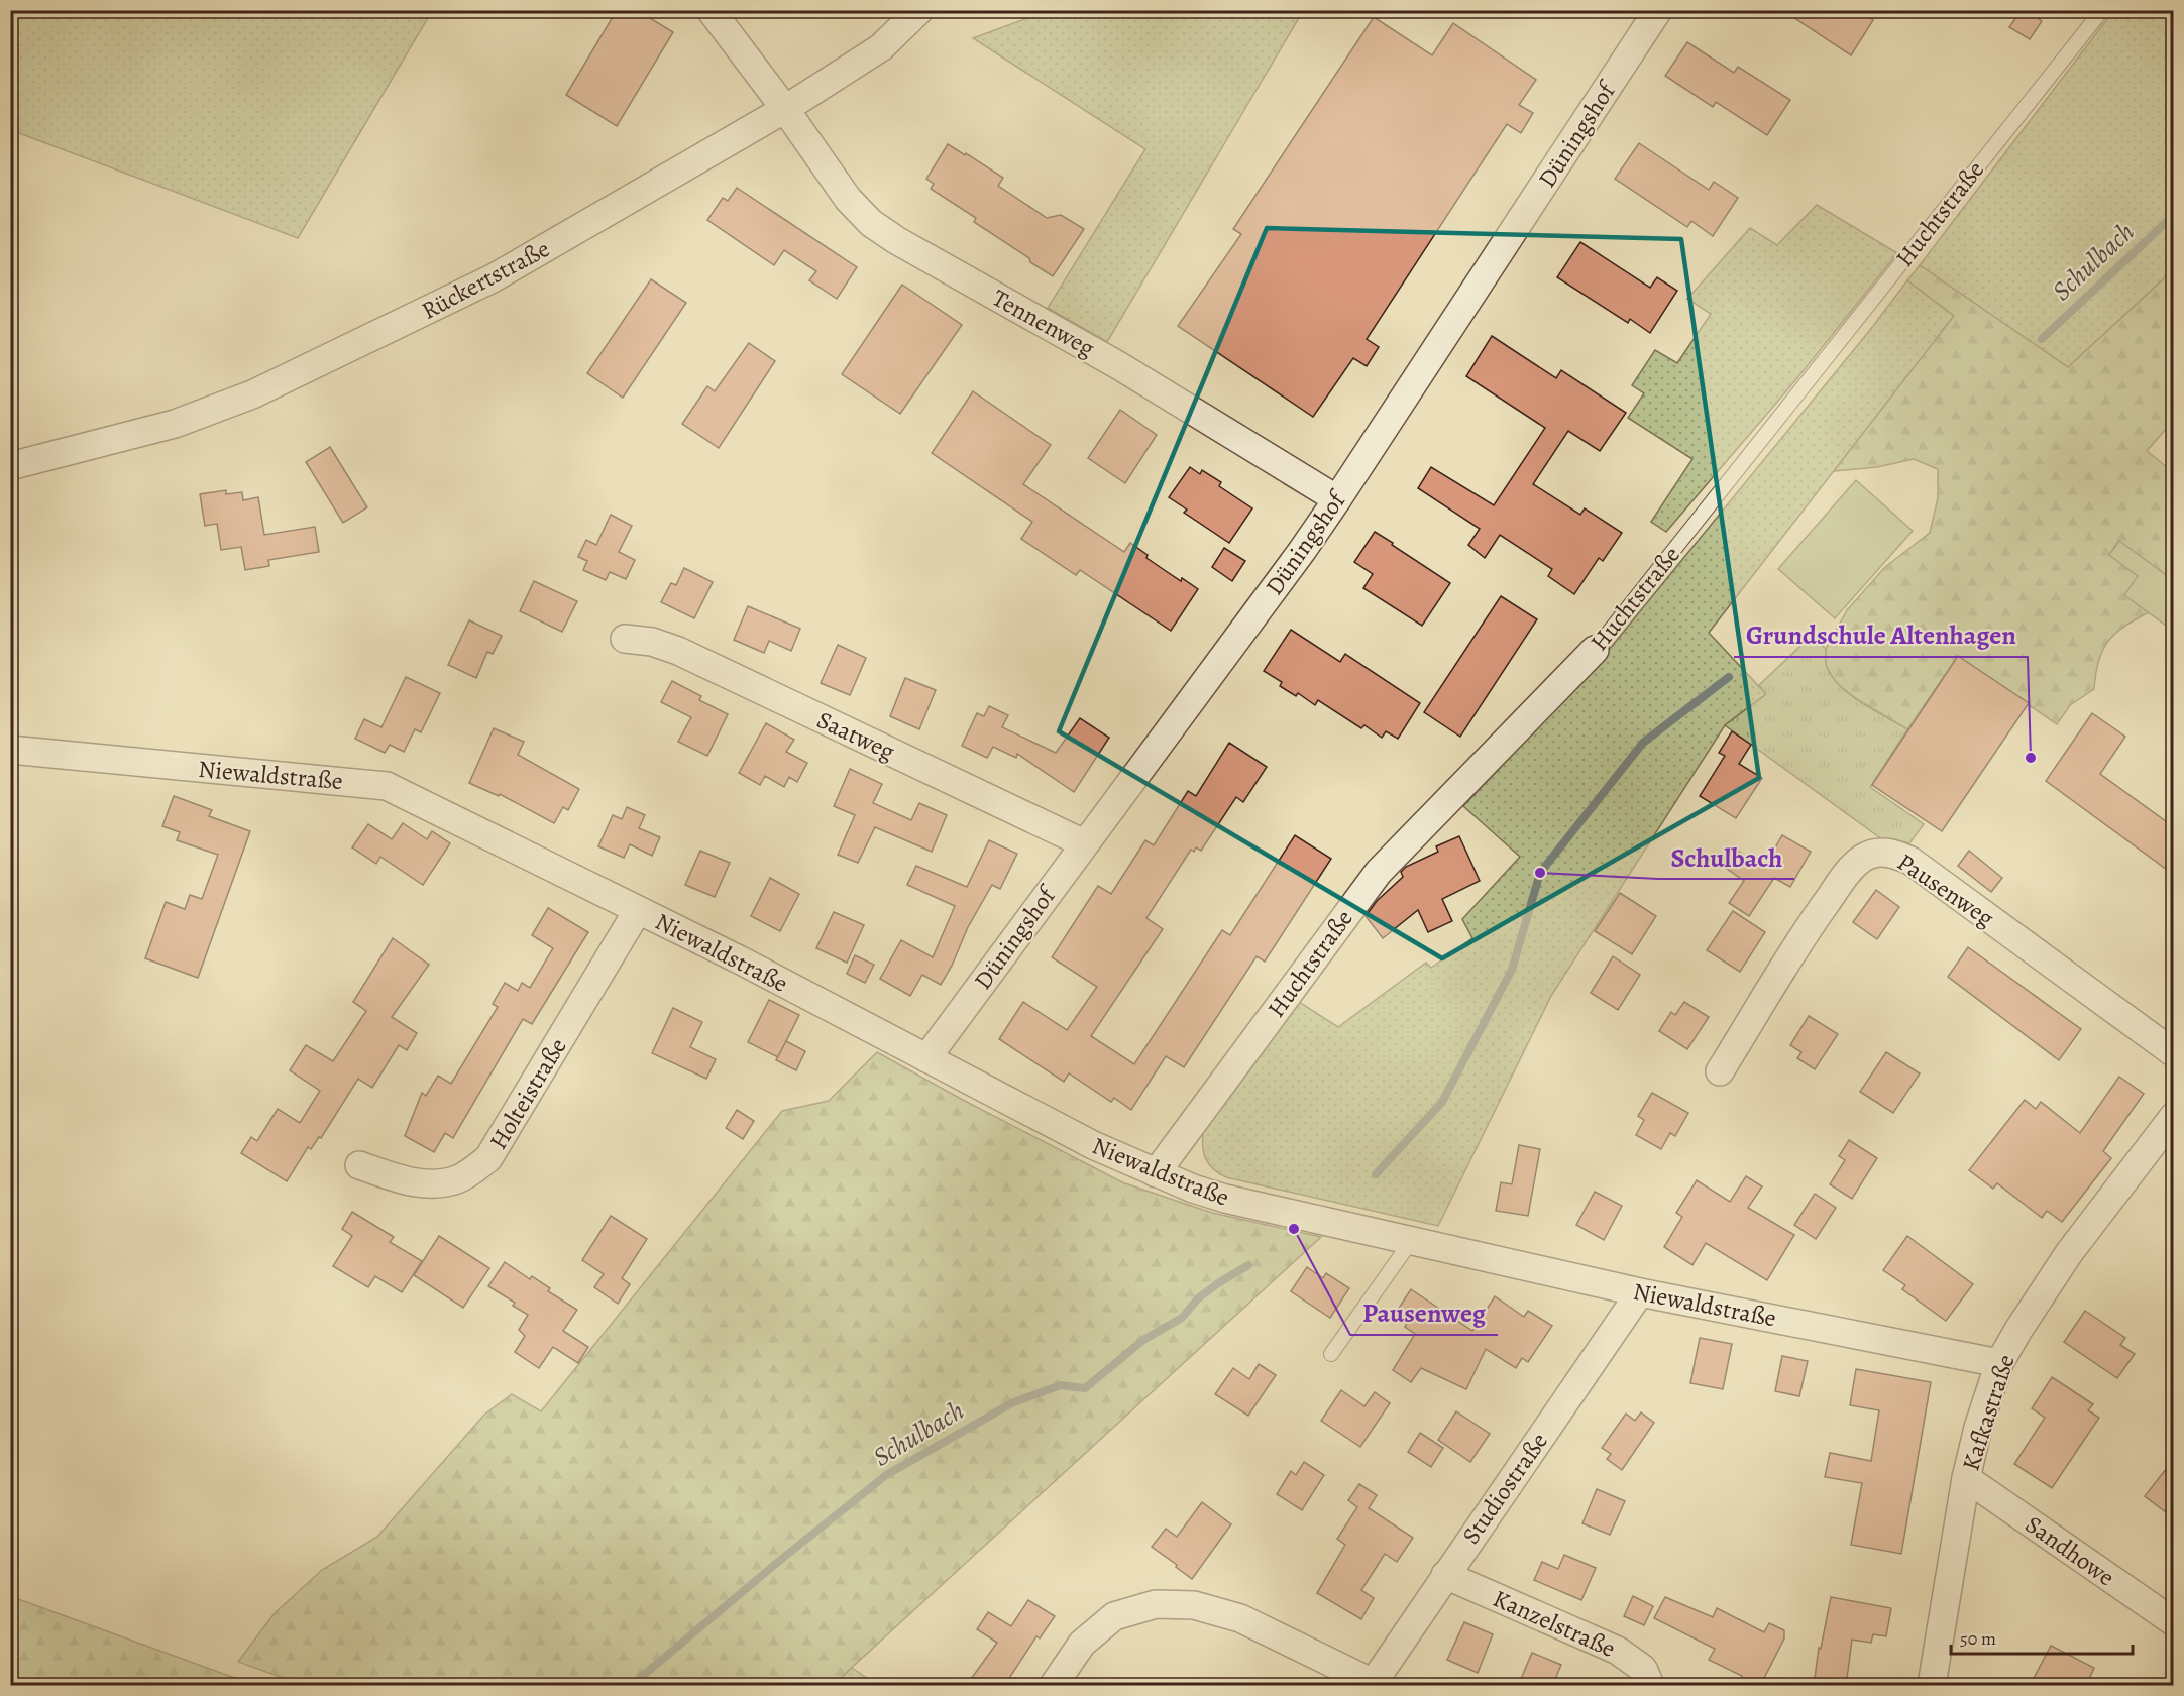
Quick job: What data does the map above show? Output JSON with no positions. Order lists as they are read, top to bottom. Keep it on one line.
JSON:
{"streets":{"street":["Düningshof","Huchtstraße","Rückertstraße","Tennenweg","Saatweg","Niewaldstraße","Pausenweg","Holteistraße","Kafkastraße","Studiostraße","Sandhowe","Kanzelstraße"]},"crossings":[["Düningshof","Tennenweg"],["Düningshof","Saatweg"],["Düningshof","Niewaldstraße"],["Huchtstraße","Niewaldstraße"],["Rückertstraße","Tennenweg"],["Niewaldstraße","Holteistraße"],["Niewaldstraße","Kafkastraße"],["Niewaldstraße","Studiostraße"],["Kafkastraße","Sandhowe"],["Studiostraße","Kanzelstraße"]],"water":["Schulbach"],"places":["Grundschule Altenhagen","Schulbach","Pausenweg"],"scale_bar":"50 m"}
